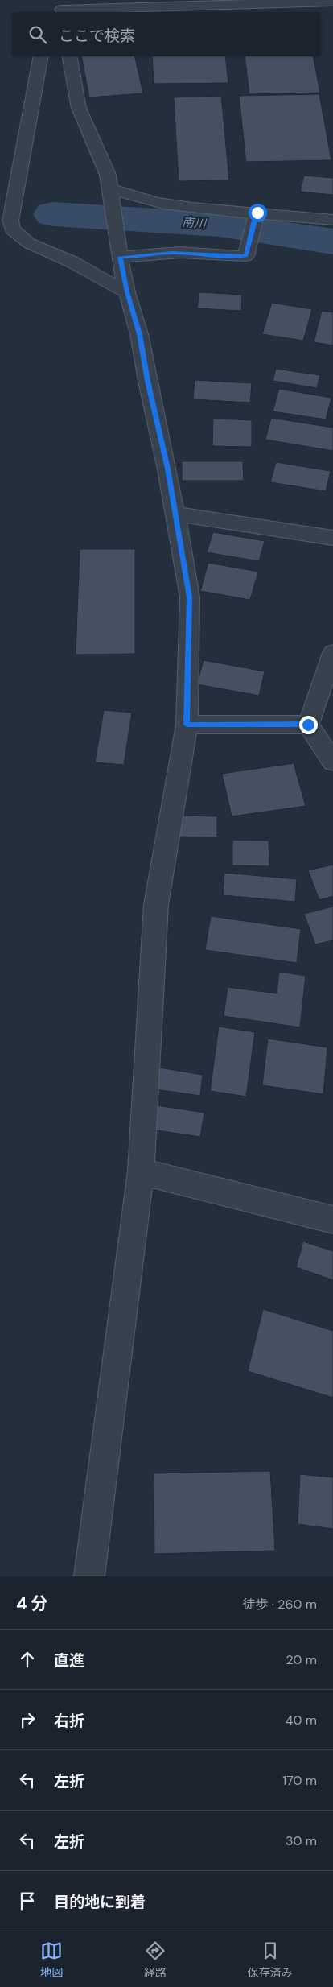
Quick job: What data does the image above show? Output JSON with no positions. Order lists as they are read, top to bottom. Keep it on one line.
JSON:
{"water":["南川"],"page":{"search":"ここで検索","heading":["4 分","徒歩 · 260 m"],"list":[["直進","20 m"],["右折","40 m"],["左折","170 m"],["左折","30 m"],"目的地に到着"],"nav":["地図","経路","保存済み"]}}
